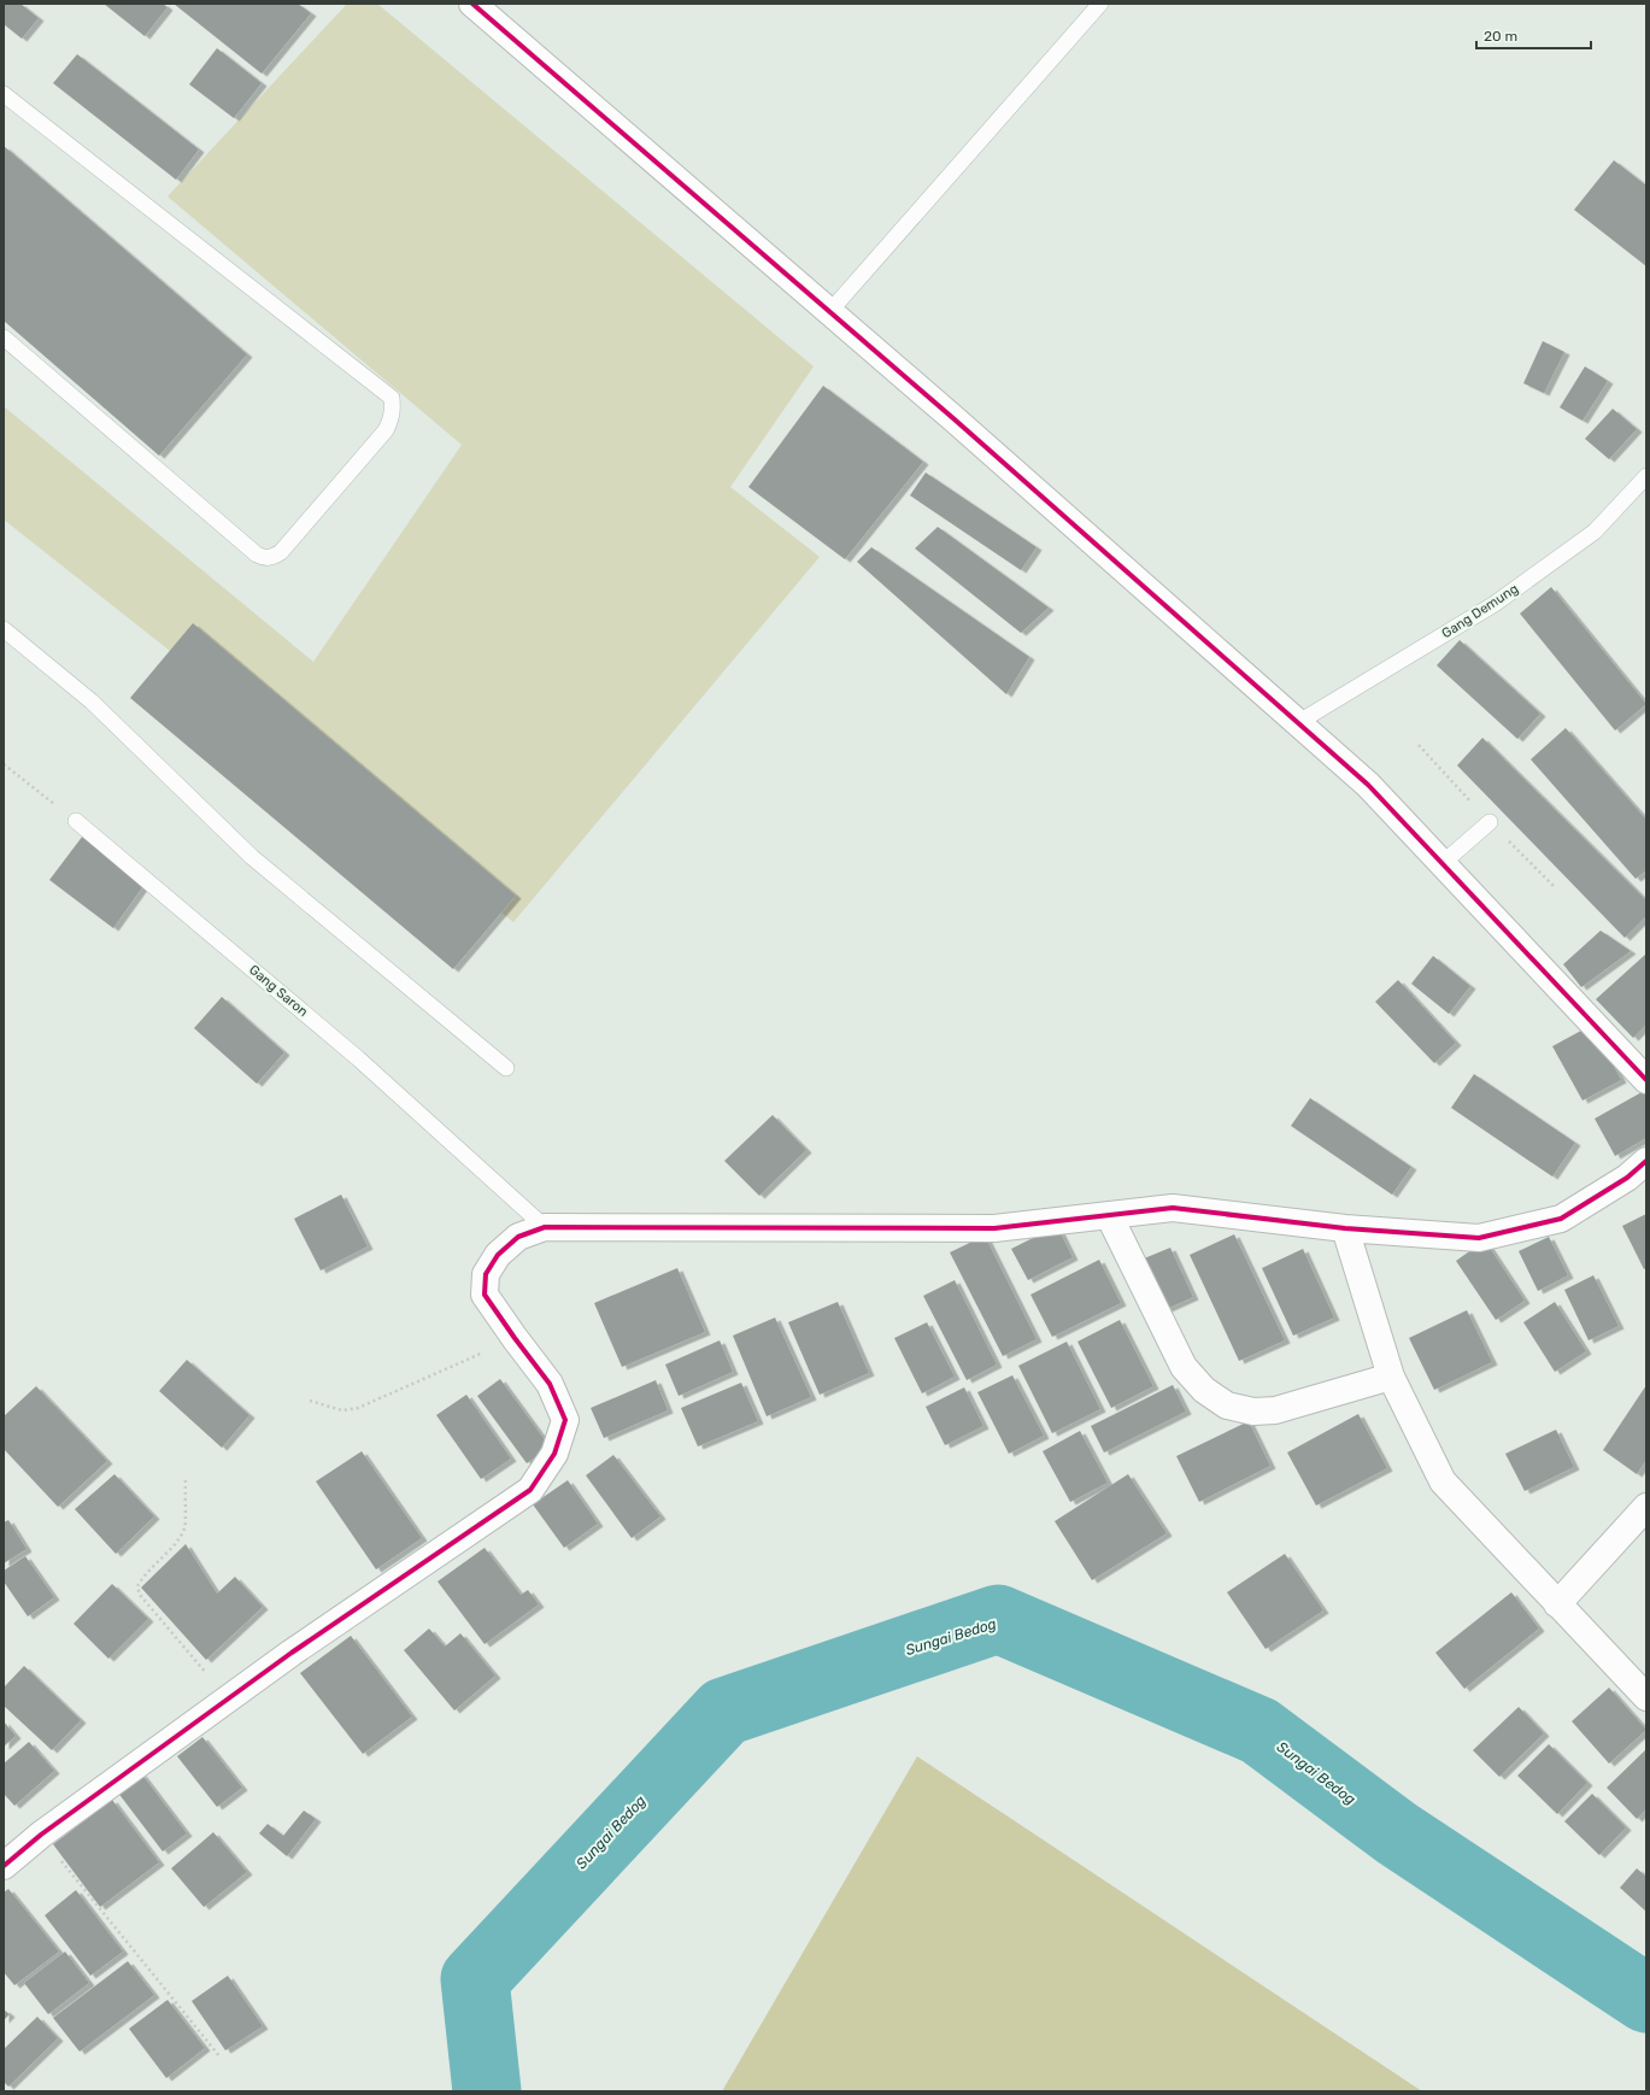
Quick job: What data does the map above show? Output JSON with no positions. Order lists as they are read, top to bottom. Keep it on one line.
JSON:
{"streets":{"lane":["Gang Demung","Gang Saron"]},"water":["Sungai Bedog"],"scale_bar":"20 m"}
